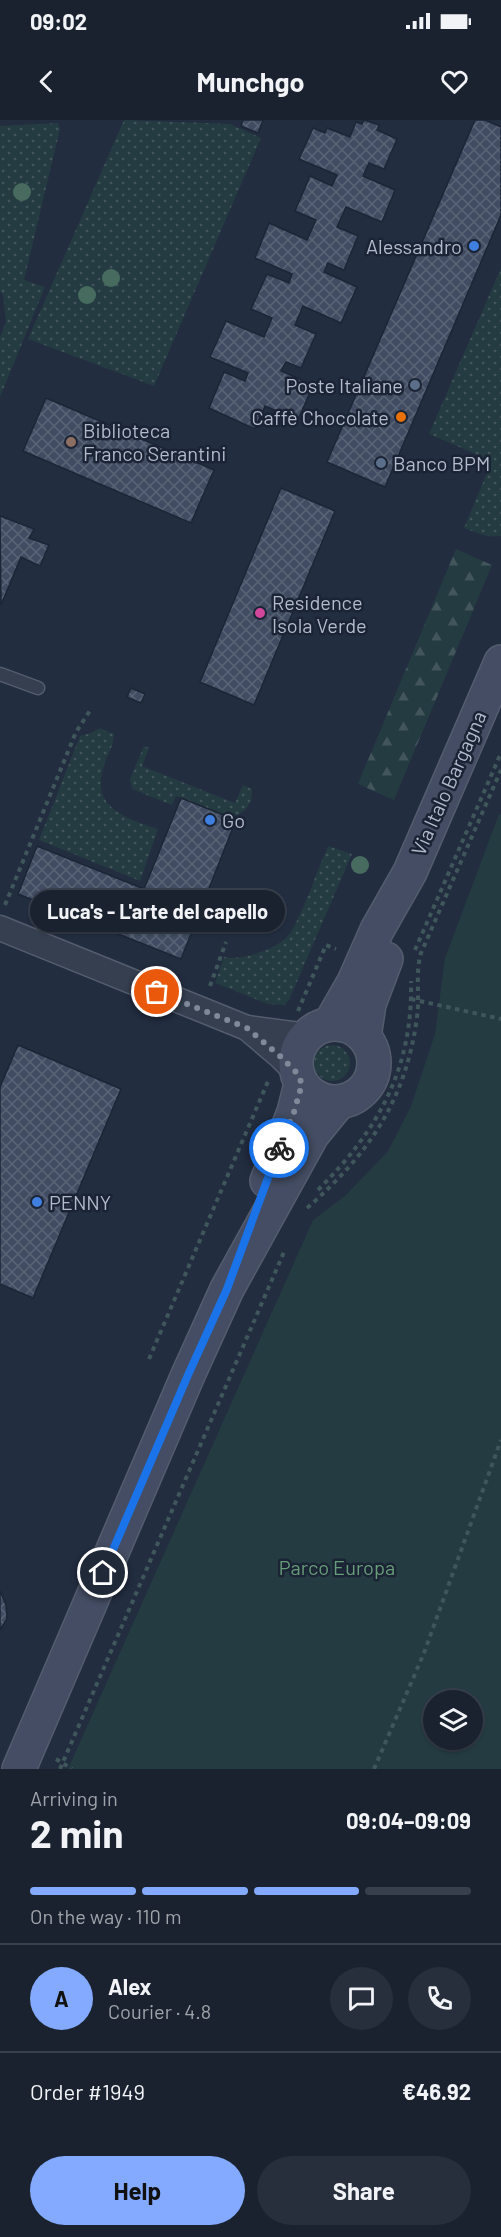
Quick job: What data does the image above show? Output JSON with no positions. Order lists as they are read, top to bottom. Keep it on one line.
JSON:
{"streets":{"street":["Via Italo Bargagna"]},"parks":["Parco Europa"],"places":["Alessandro","Poste Italiane","Caffè Chocolate","Biblioteca Franco Serantini","Banco BPM","Residence Isola Verde","Go","Luca's - L'arte del capello","PENNY"],"page":{"status":"09:02","header":"Munchgo","bubble":"Luca's - L'arte del capello","heading":["2 min","Arriving in","09:04–09:09"],"panel":["Alex","Courier · 4.8","Order #1949","€46.92"],"bar":"On the way · 110 m","round":"A","buttons":["Help","Share"]}}
